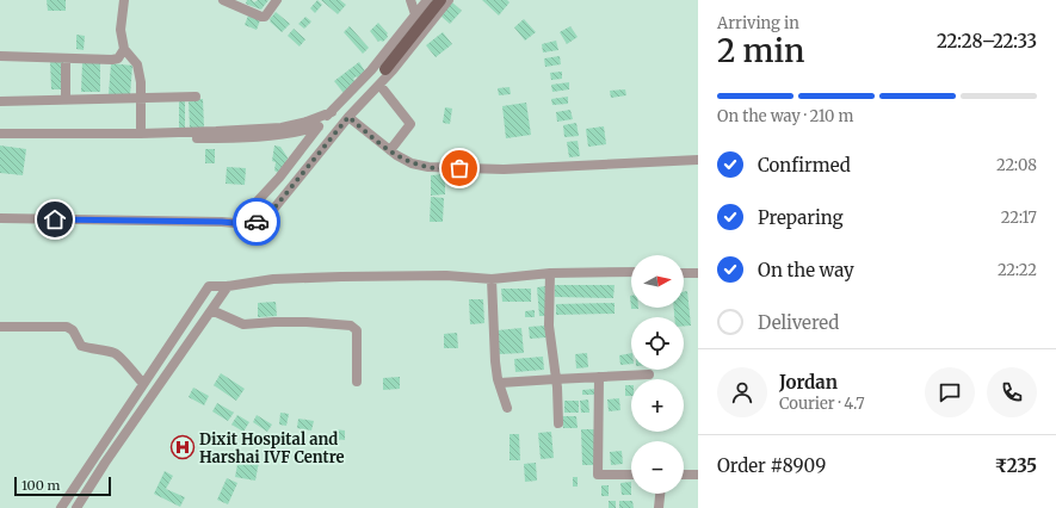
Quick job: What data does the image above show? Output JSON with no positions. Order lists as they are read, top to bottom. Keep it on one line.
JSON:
{"places":{"hospital":["Dixit Hospital and Harshai IVF Centre"]},"scale_bar":"100 m","north":"right","page":{"heading":["2 min","Arriving in","22:28–22:33"],"panel":["Jordan","Courier · 4.7","Order #8909","₹235"],"bar":"On the way · 210 m","list":[["Confirmed","22:08"],["Preparing","22:17"],["On the way","22:22"],"Delivered"],"map_buttons":["+","−"],"scale":"100 m"}}
